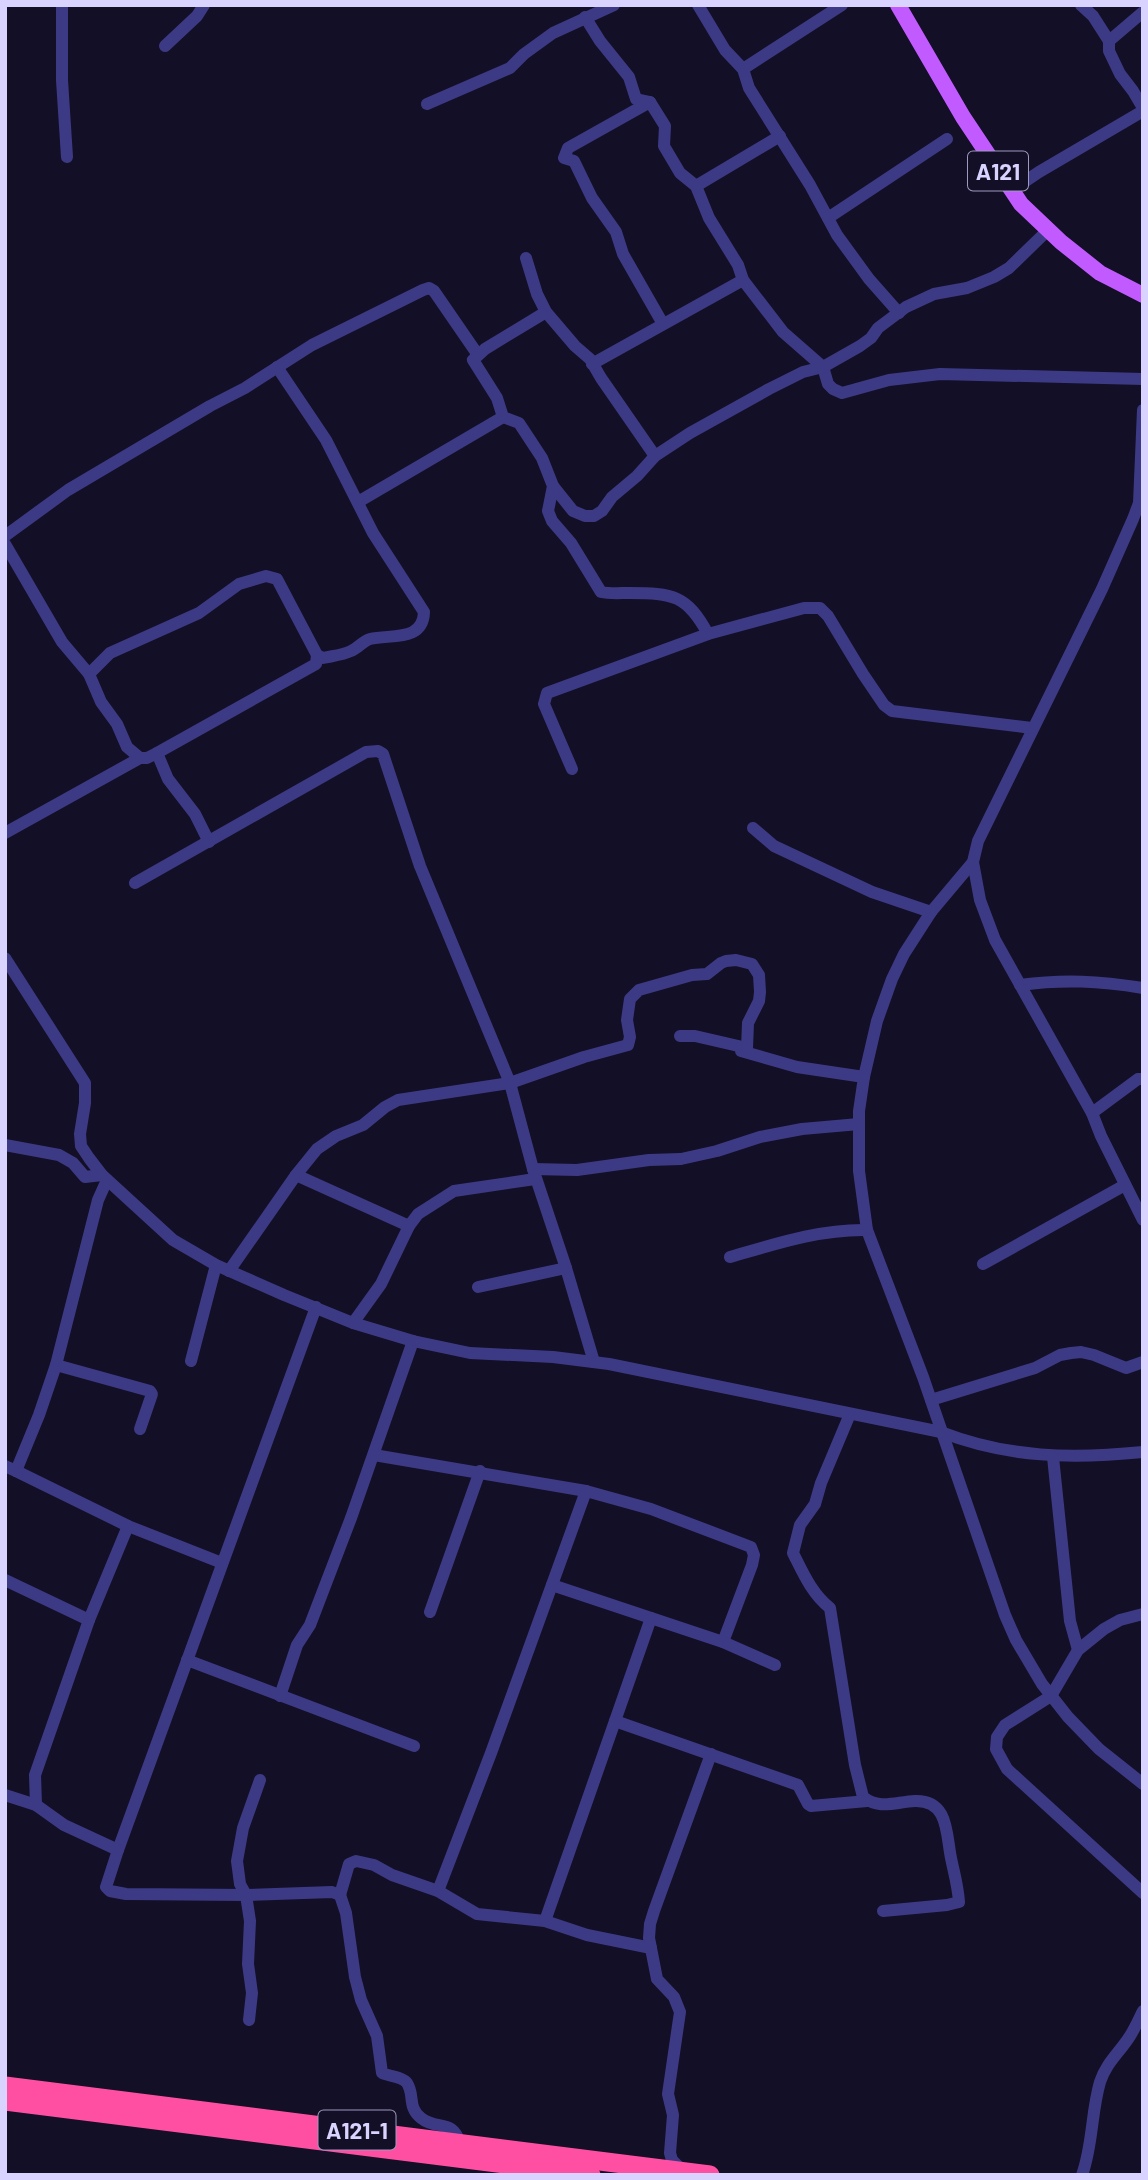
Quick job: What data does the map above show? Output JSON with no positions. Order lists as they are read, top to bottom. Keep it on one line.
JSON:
{"streets":{"highway":["A121-1"],"main road":["A121"]}}
